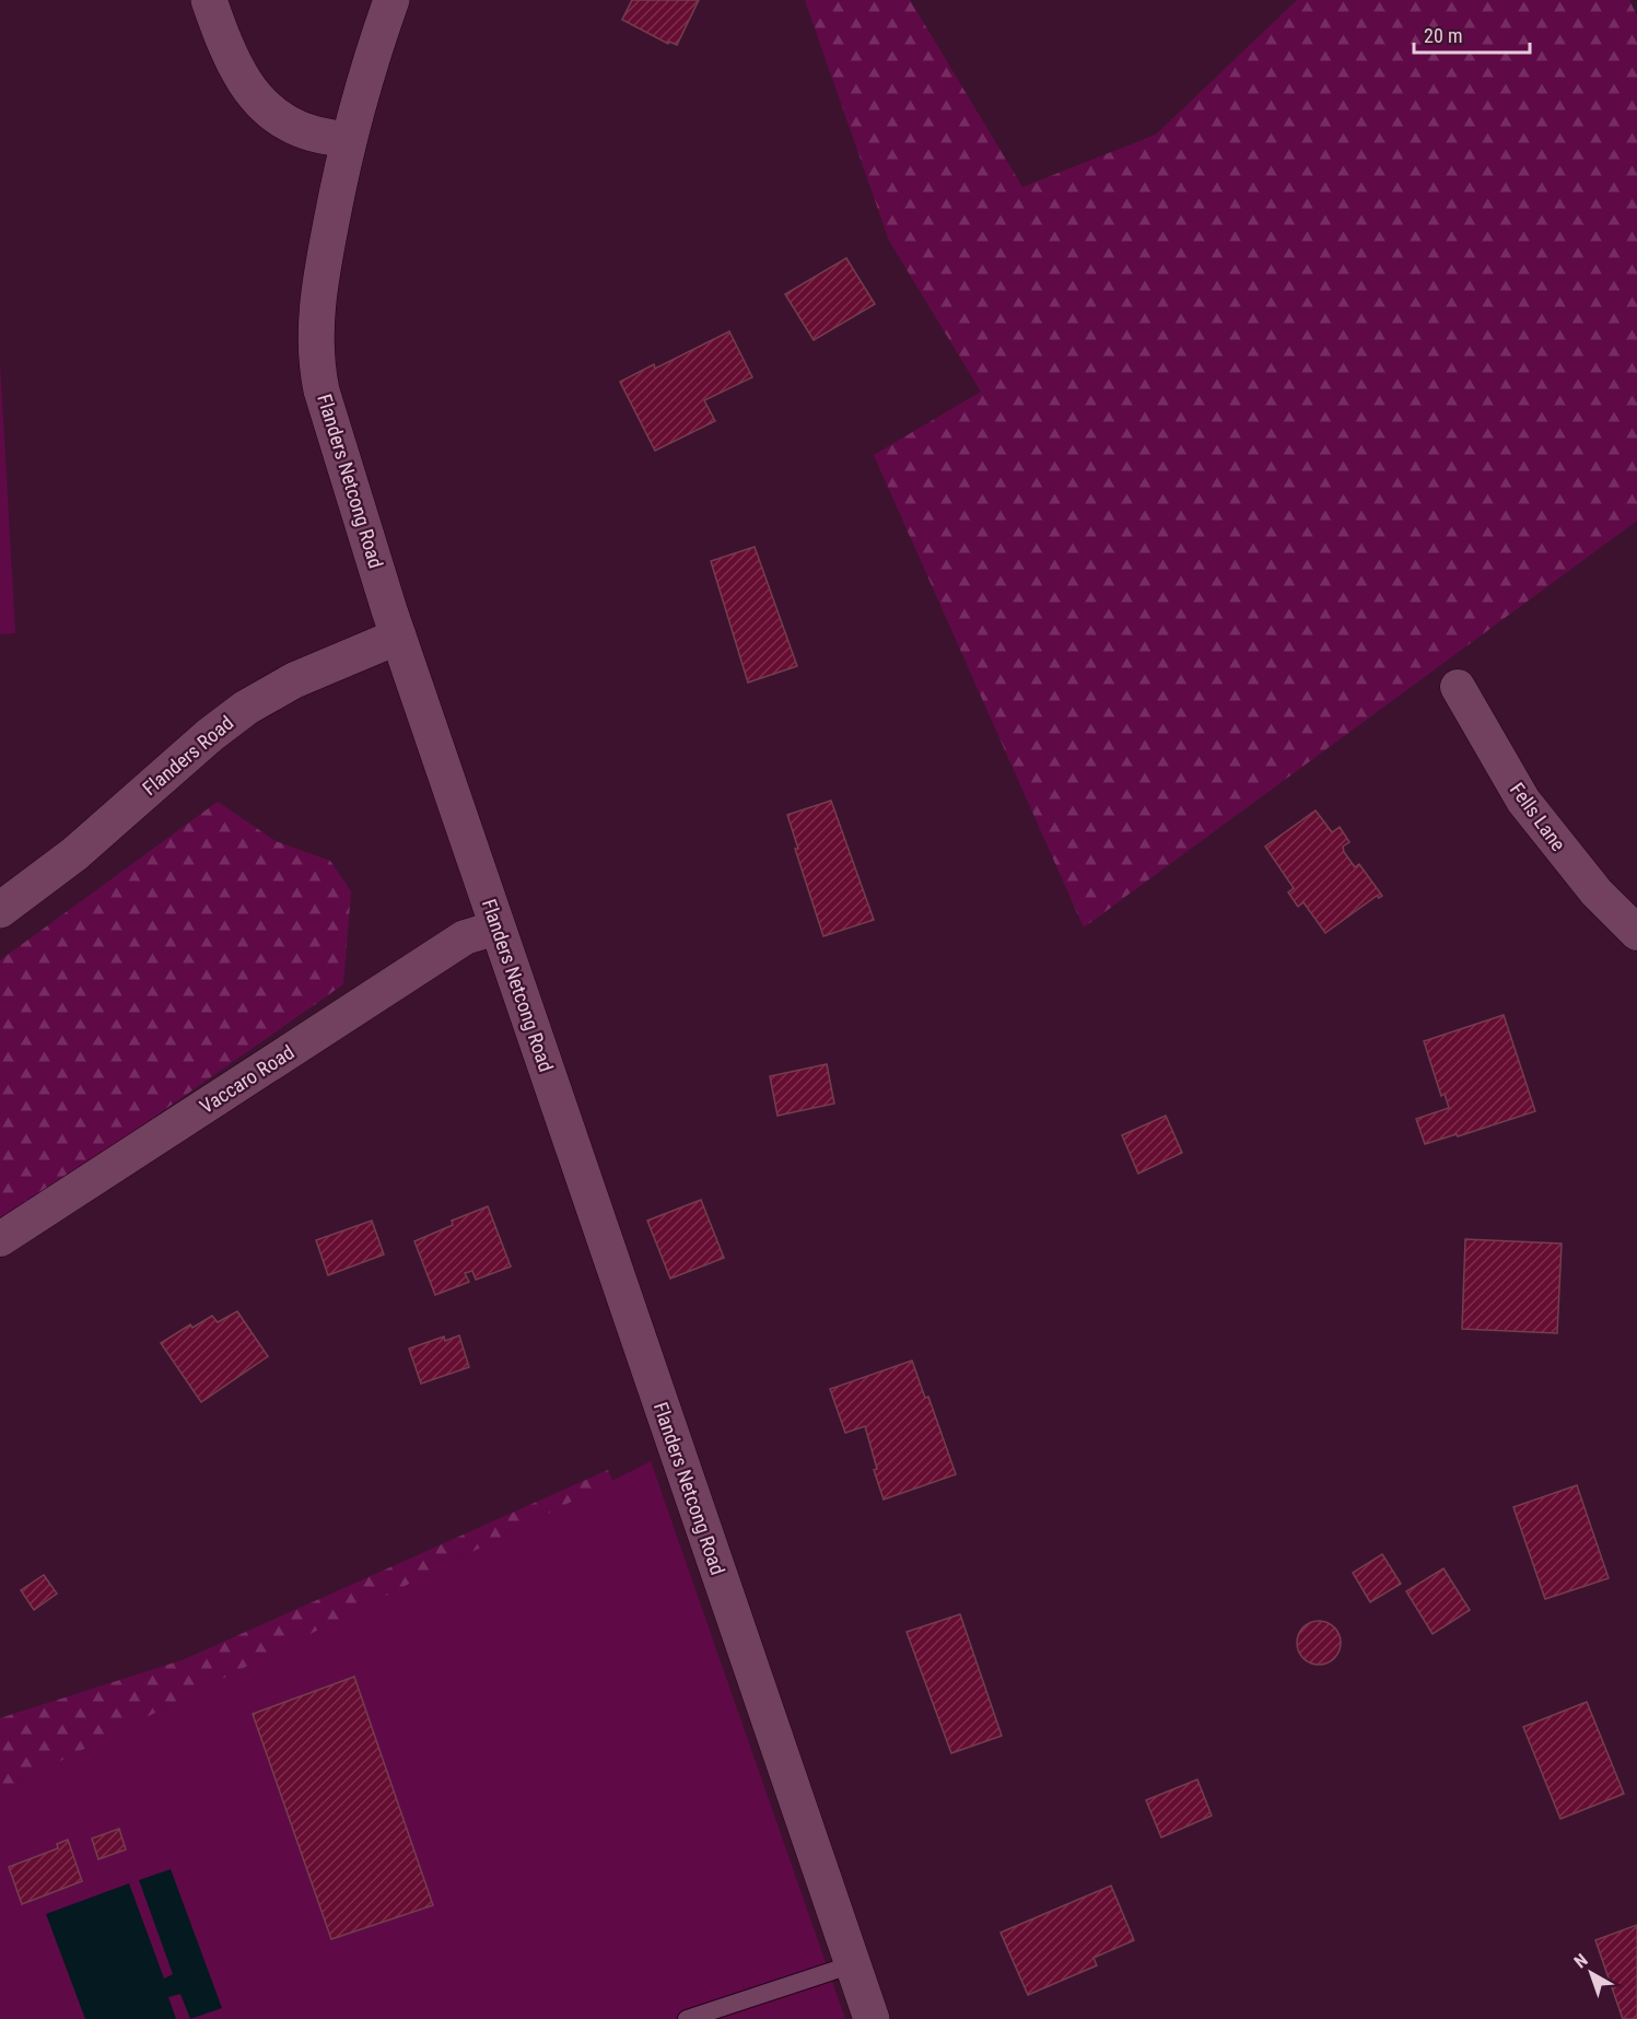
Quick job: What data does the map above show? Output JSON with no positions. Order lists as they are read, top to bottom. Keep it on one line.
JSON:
{"streets":{"main road":["Flanders Netcong Road","Flanders Road"],"street":["Fells Lane","Vaccaro Road"]},"crossings":[["Flanders Netcong Road","Flanders Road"],["Flanders Netcong Road","Vaccaro Road"]],"scale_bar":"20 m","north":"top left"}
